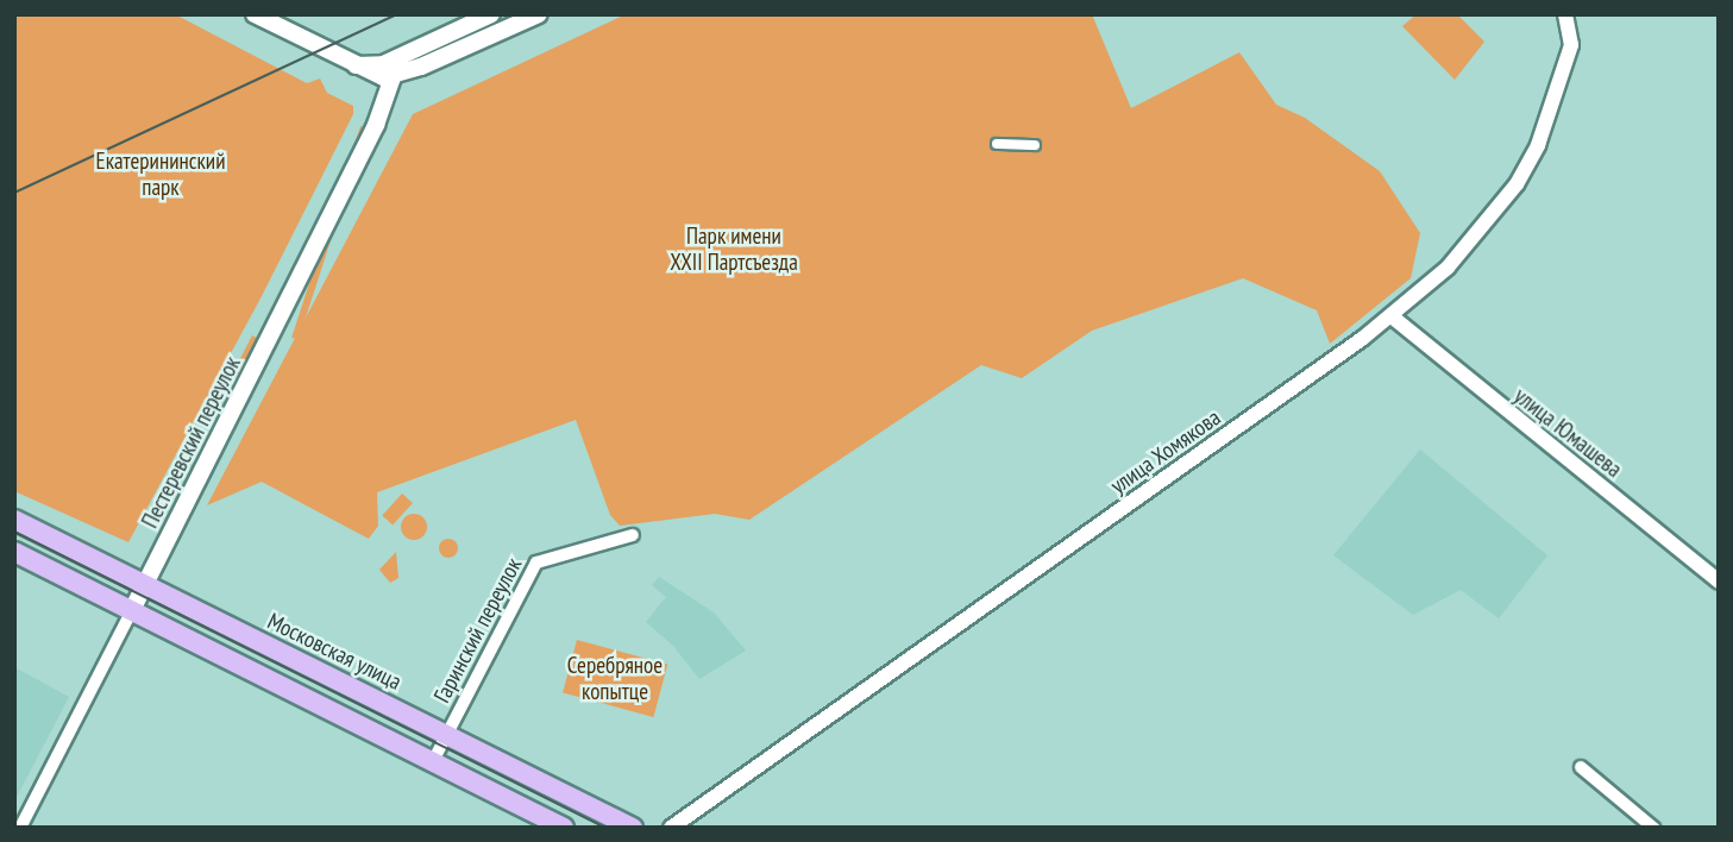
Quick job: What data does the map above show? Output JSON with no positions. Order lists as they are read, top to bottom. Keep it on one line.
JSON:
{"streets":{"main road":["Пестеревский переулок","Московская улица"],"street":["улица Юмашева","улица Хомякова","Гаринский переулок"]},"crossings":[["улица Юмашева","улица Хомякова"],["Пестеревский переулок","Московская улица"],["Гаринский переулок","Московская улица"]],"parks":["Екатерининский парк","Парк имени XXII Партсъезда","Серебряное копытце"]}
